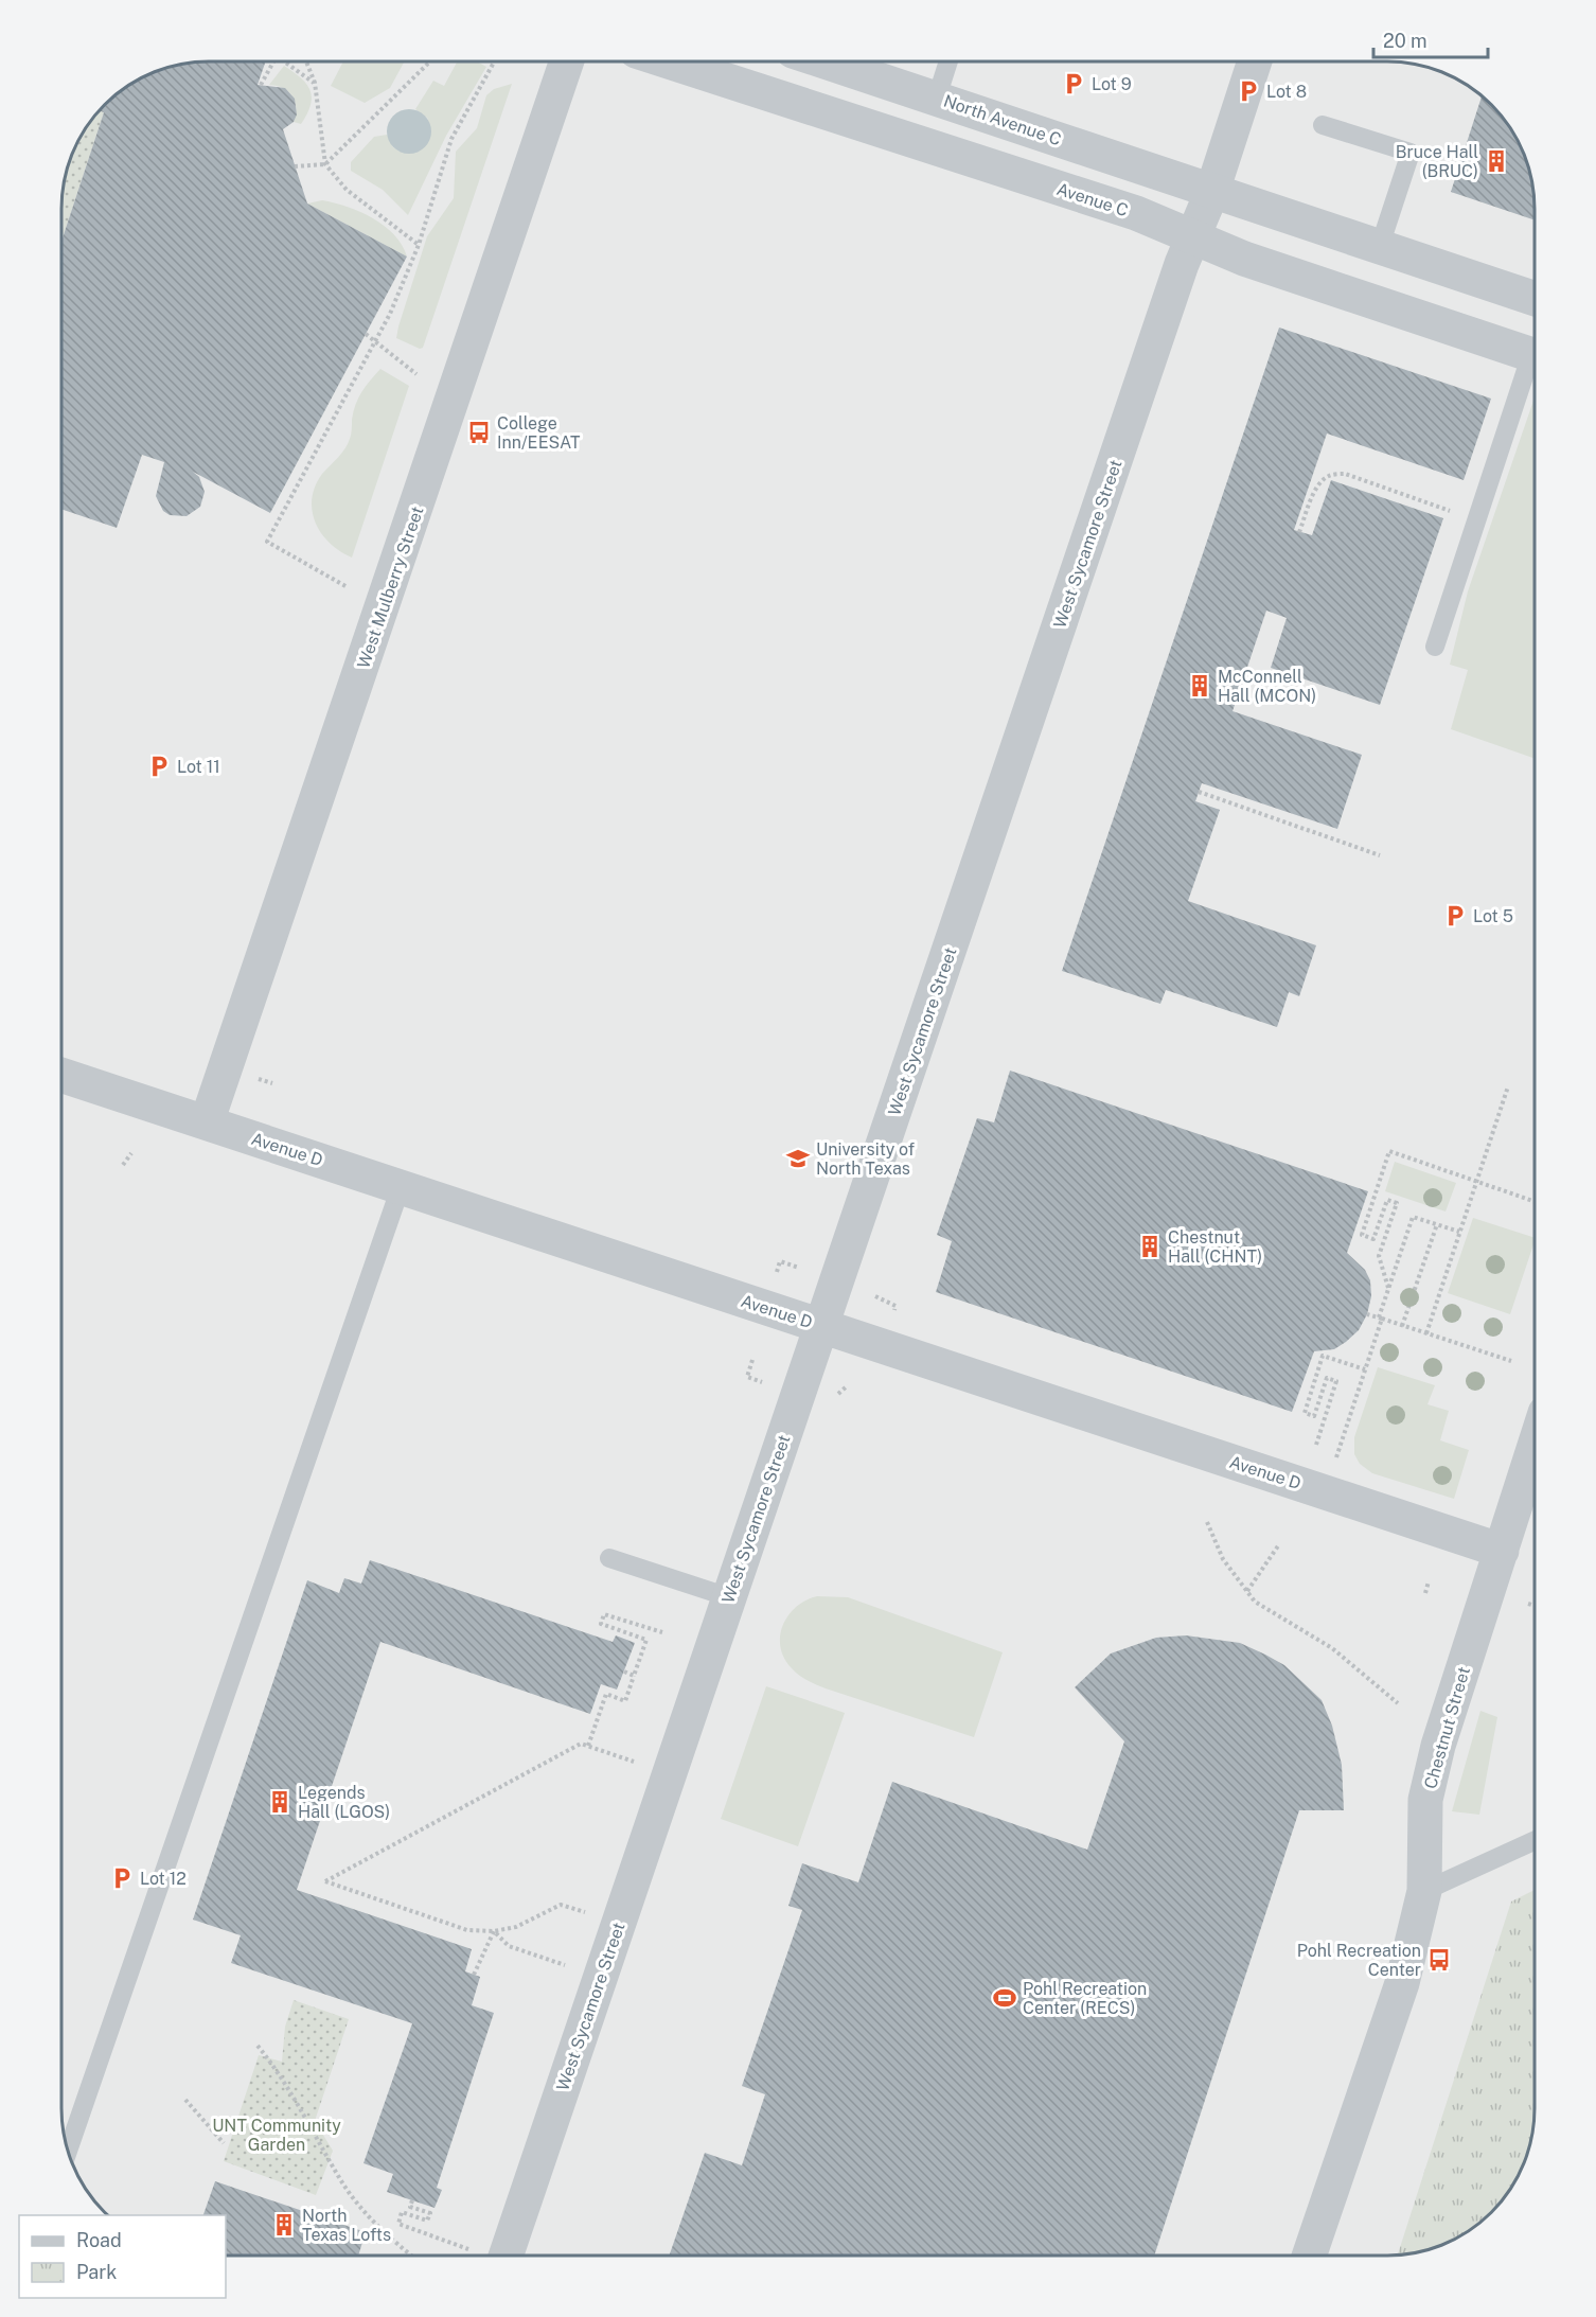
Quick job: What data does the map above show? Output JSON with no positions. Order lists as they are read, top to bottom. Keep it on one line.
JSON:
{"streets":{"street":["North Avenue C","Avenue C","West Sycamore Street","West Mulberry Street","Avenue D","Chestnut Street"]},"crossings":[["North Avenue C","West Sycamore Street"],["Avenue C","West Sycamore Street"],["West Sycamore Street","Avenue D"],["West Mulberry Street","Avenue D"],["Avenue D","Chestnut Street"]],"parks":["UNT Community Garden"],"places":{"parking":["Lot 9","Lot 8","Lot 11","Lot 5","Lot 12"],"building":["Bruce Hall (BRUC)","McConnell Hall (MCON)","Chestnut Hall (CHNT)","Legends Hall (LGOS)","North Texas Lofts"],"bus stop":["College Inn/EESAT","Pohl Recreation Center"],"school or university":["University of North Texas"],"sports":["Pohl Recreation Center (RECS)"]},"legend":["Road","Park"],"scale_bar":"20 m"}
